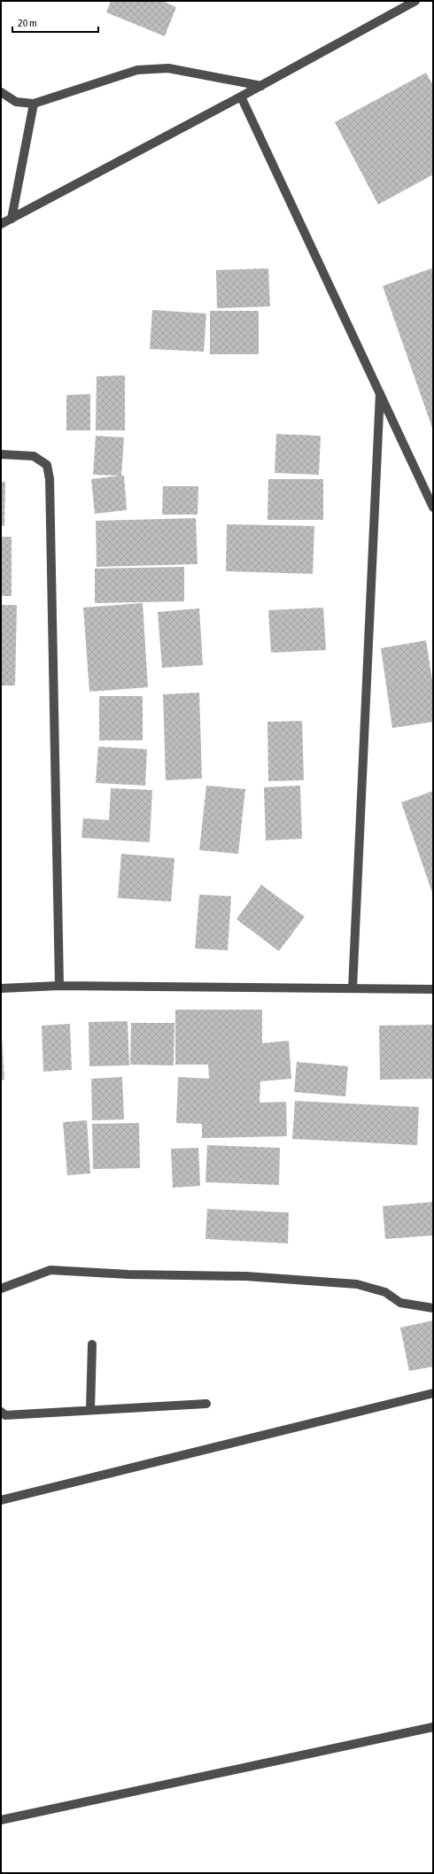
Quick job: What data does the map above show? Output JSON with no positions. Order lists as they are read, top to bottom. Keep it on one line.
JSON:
{"scale_bar":"20 m"}
